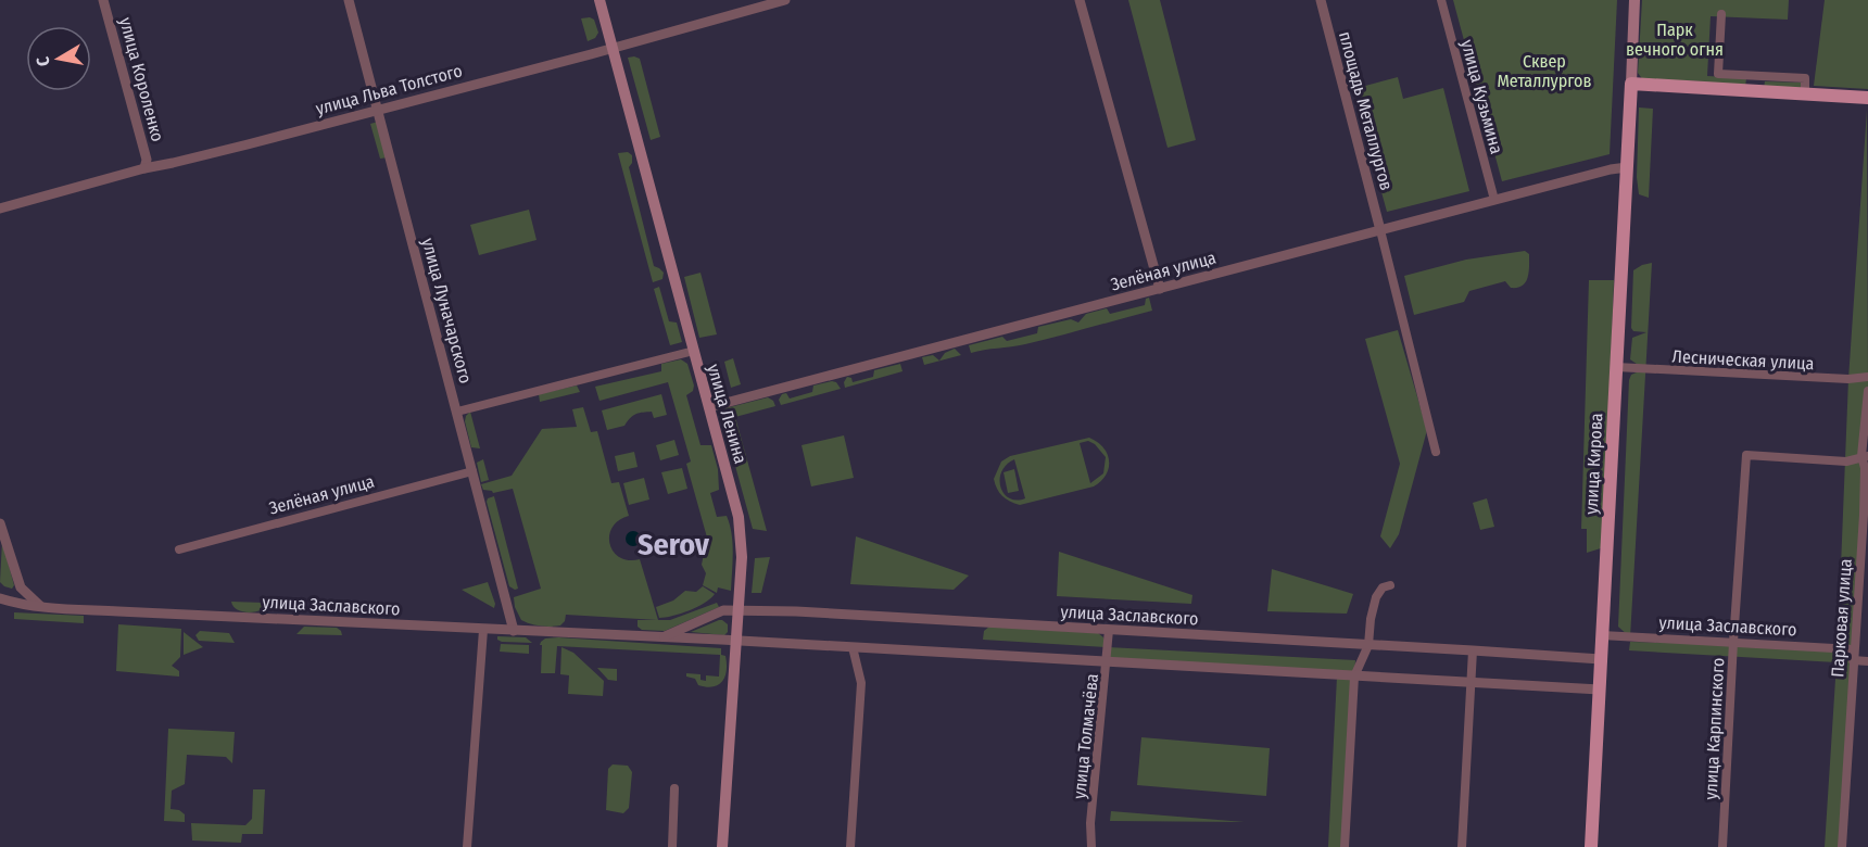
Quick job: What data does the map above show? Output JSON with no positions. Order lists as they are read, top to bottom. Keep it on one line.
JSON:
{"streets":{"main road":["улица Ленина","улица Кирова"],"street":["улица Короленко","улица Льва Толстого","улица Кузьмина","площадь Металлургов","Зелёная улица","улица Луначарского","Лесническая улица","улица Заславского","Парковая улица","улица Карпинского","улица Толмачёва"]},"crossings":[["улица Короленко","улица Льва Толстого"],["улица Льва Толстого","улица Луначарского"],["улица Льва Толстого","улица Ленина"],["улица Кузьмина","Зелёная улица"],["площадь Металлургов","Зелёная улица"],["Зелёная улица","улица Луначарского"],["Зелёная улица","улица Ленина"],["Зелёная улица","улица Кирова"],["улица Луначарского","улица Заславского"],["Лесническая улица","улица Кирова"],["улица Ленина","улица Заславского"],["улица Кирова","улица Заславского"],["улица Заславского","Парковая улица"],["улица Заславского","улица Карпинского"],["улица Заславского","улица Толмачёва"],["Парковая улица","улица Карпинского"]],"districts":["Serov"],"parks":["Парк вечного огня","Сквер Металлургов"],"north":"left"}
